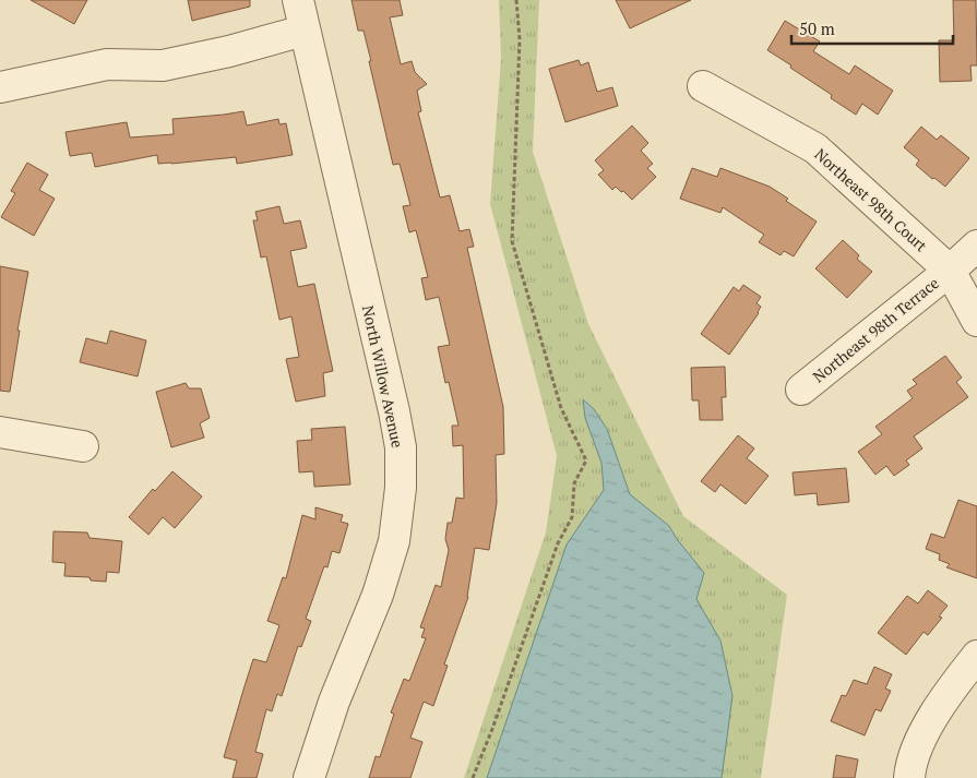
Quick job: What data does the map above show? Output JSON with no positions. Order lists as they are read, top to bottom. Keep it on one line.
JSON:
{"streets":{"street":["Northeast 98th Court","Northeast 98th Terrace","North Willow Avenue"]},"crossings":[["Northeast 98th Court","Northeast 98th Terrace"]],"scale_bar":"50 m"}
